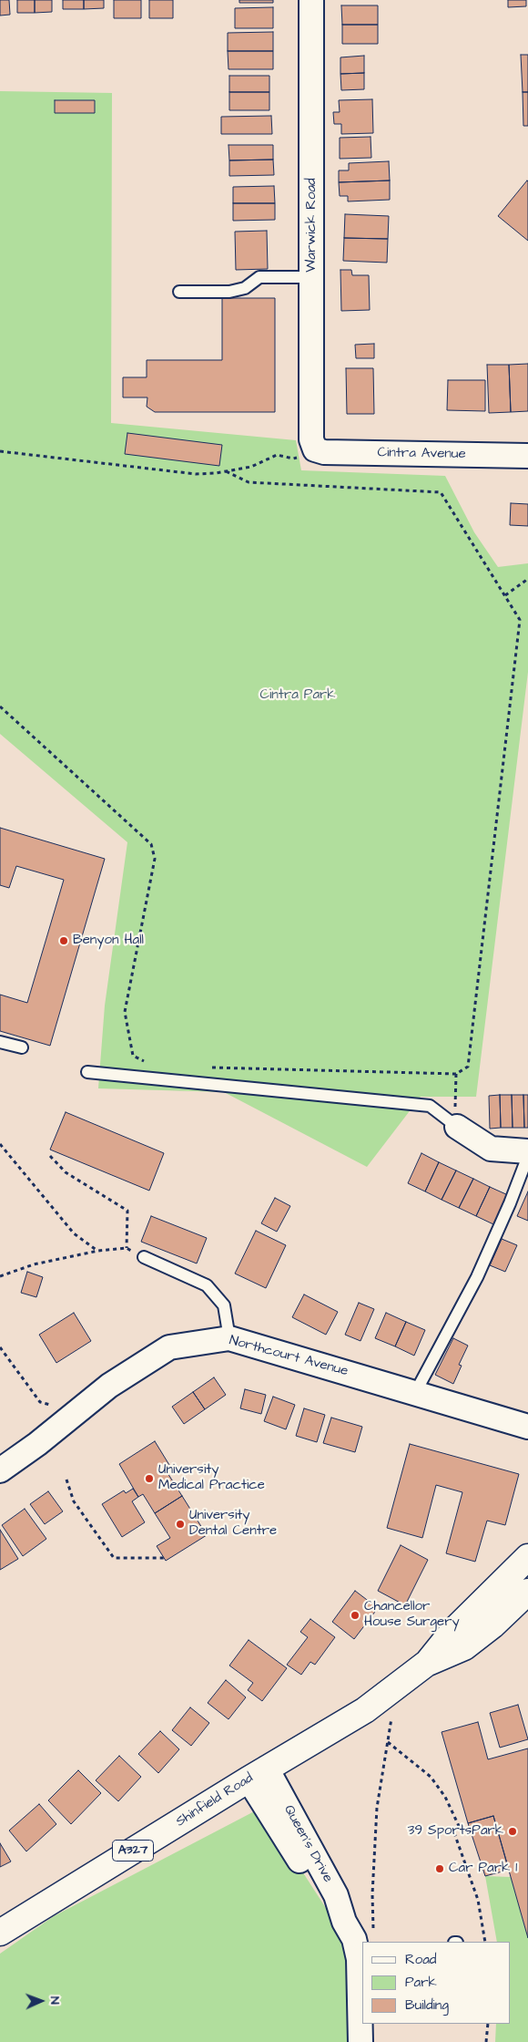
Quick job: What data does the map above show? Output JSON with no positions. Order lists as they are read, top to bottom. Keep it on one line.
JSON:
{"streets":{"main road":["Shinfield Road","A327"],"street":["Warwick Road","Cintra Avenue","Northcourt Avenue","Queen's Drive"]},"crossings":[["Warwick Road","Cintra Avenue"],["Shinfield Road","Queen's Drive"]],"parks":["Cintra Park"],"places":["Benyon Hall","University Medical Practice","University Dental Centre","Chancellor House Surgery","39 SportsPark","Car Park 1"],"legend":["Road","Park","Building"],"north":"right"}
